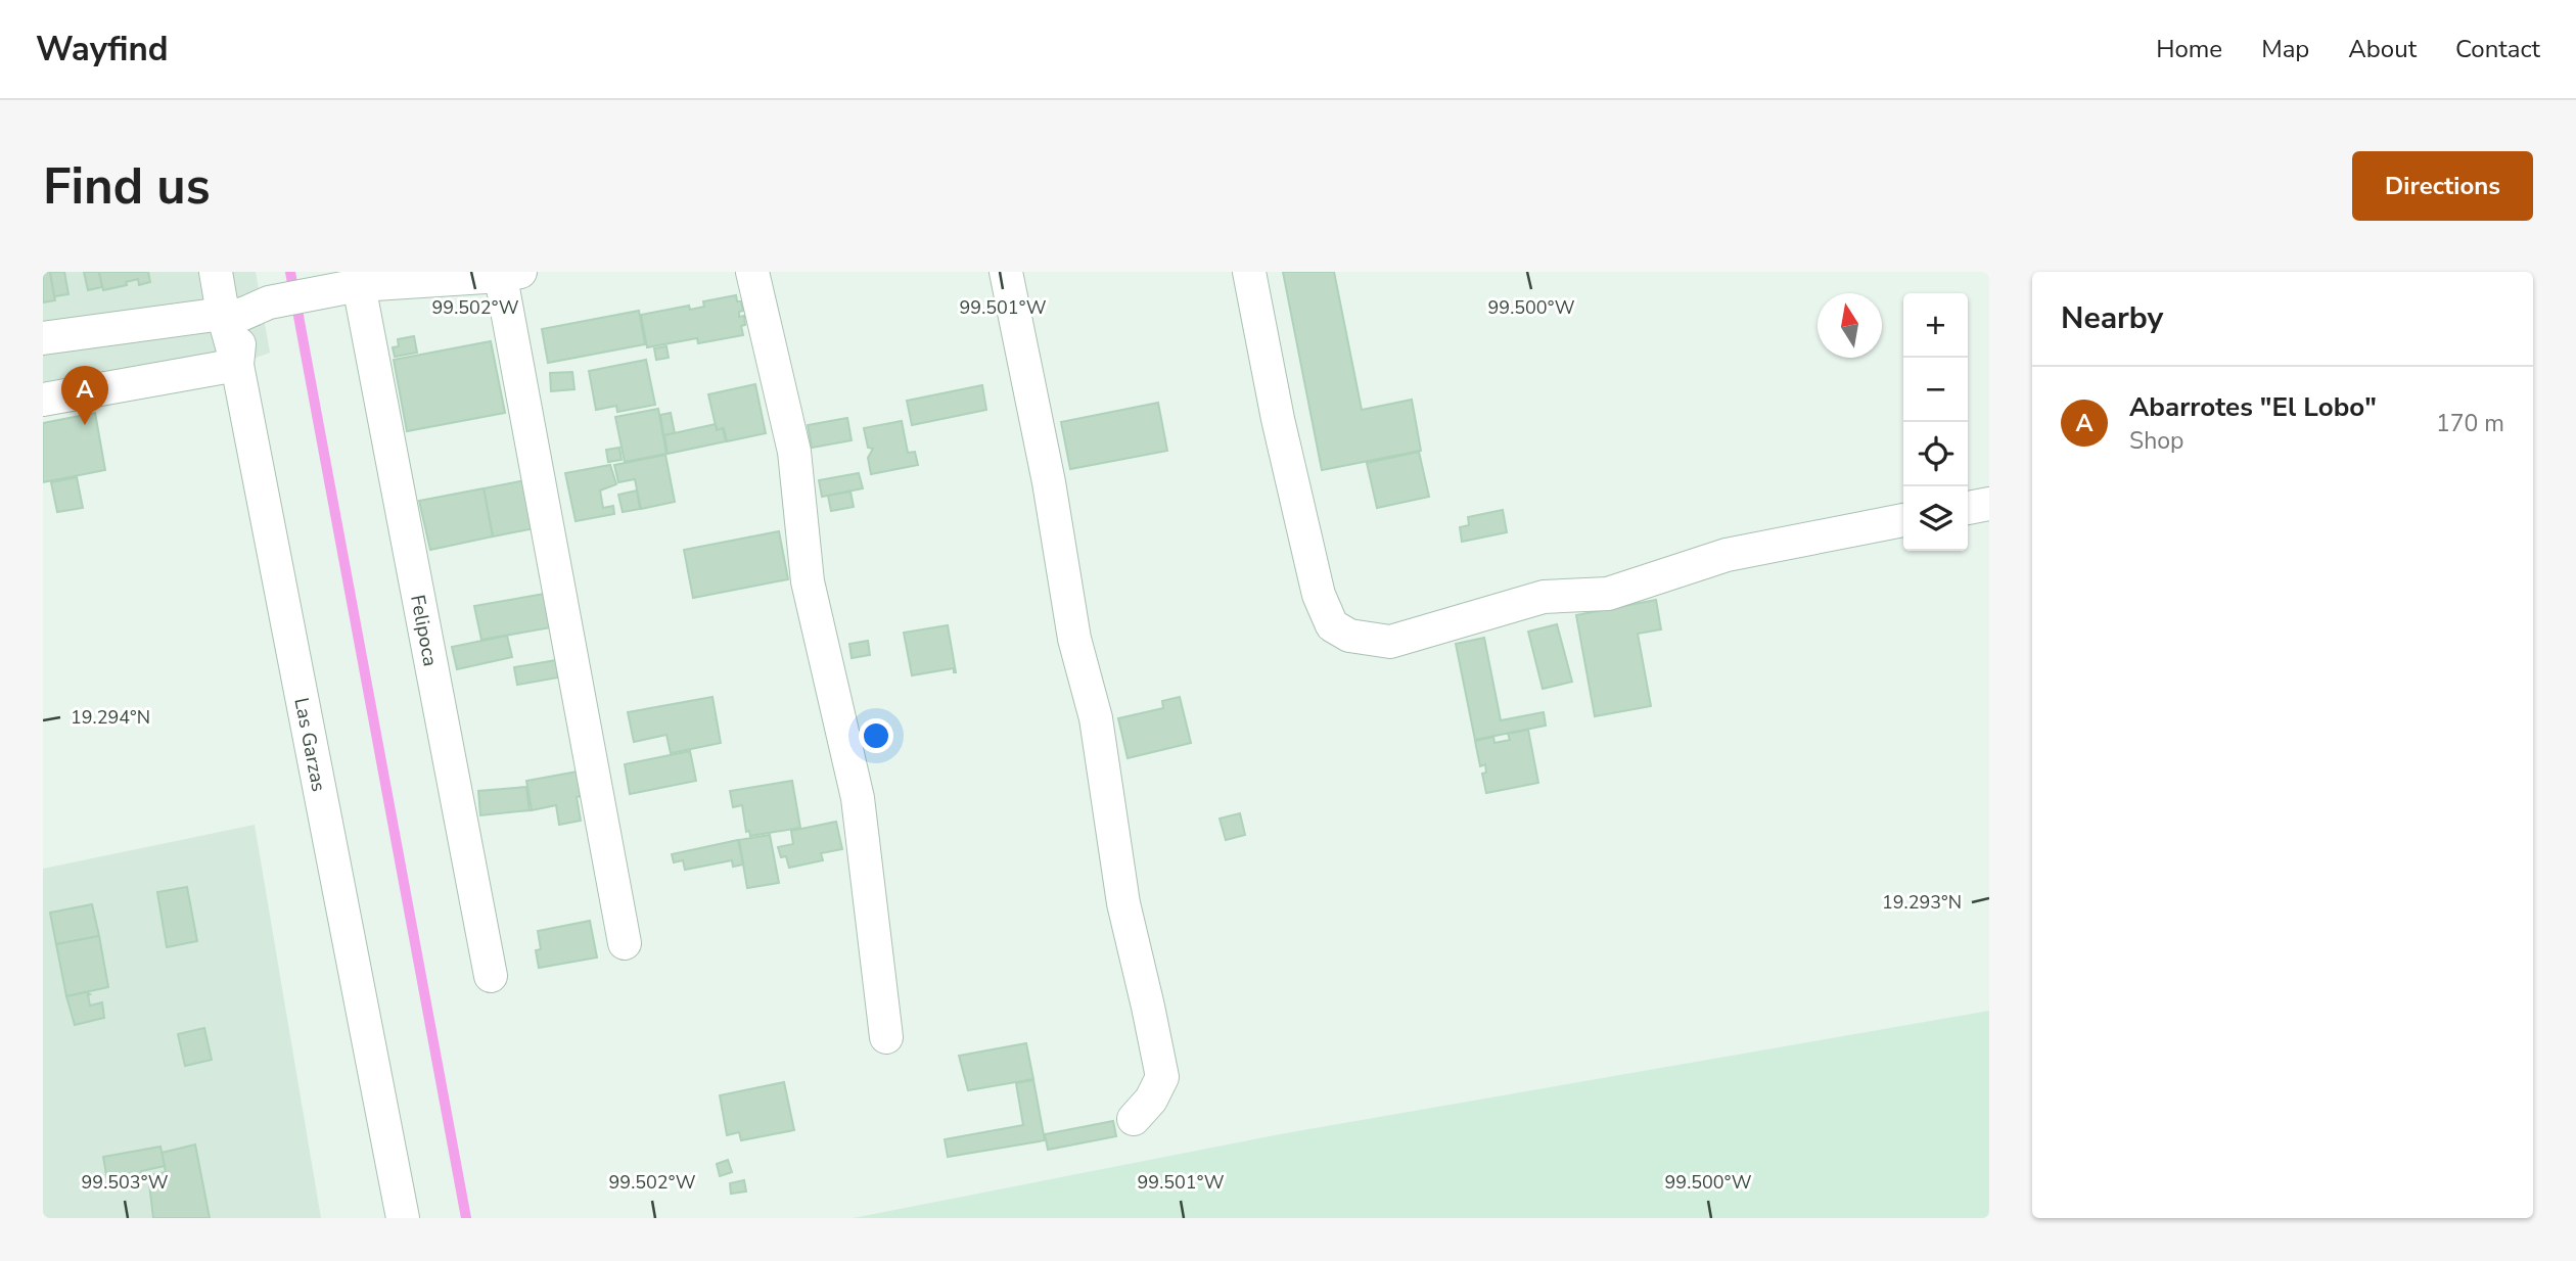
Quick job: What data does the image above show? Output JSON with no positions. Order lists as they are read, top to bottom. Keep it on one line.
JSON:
{"streets":{"street":["Felipoca","Las Garzas"]},"north":"top","page":{"header":"Wayfind","nav":["Home","Map","About","Contact"],"buttons":"Directions","title":"Find us","heading":"Nearby","map_buttons":["+","−"],"list":[{"mark":"A","name":"Abarrotes \"El Lobo\"","note":"Shop","value":"170 m"}],"pins":"A"},"coordinates":["99.502°W","99.501°W","99.500°W","19.294°N","19.293°N","99.503°W"]}
